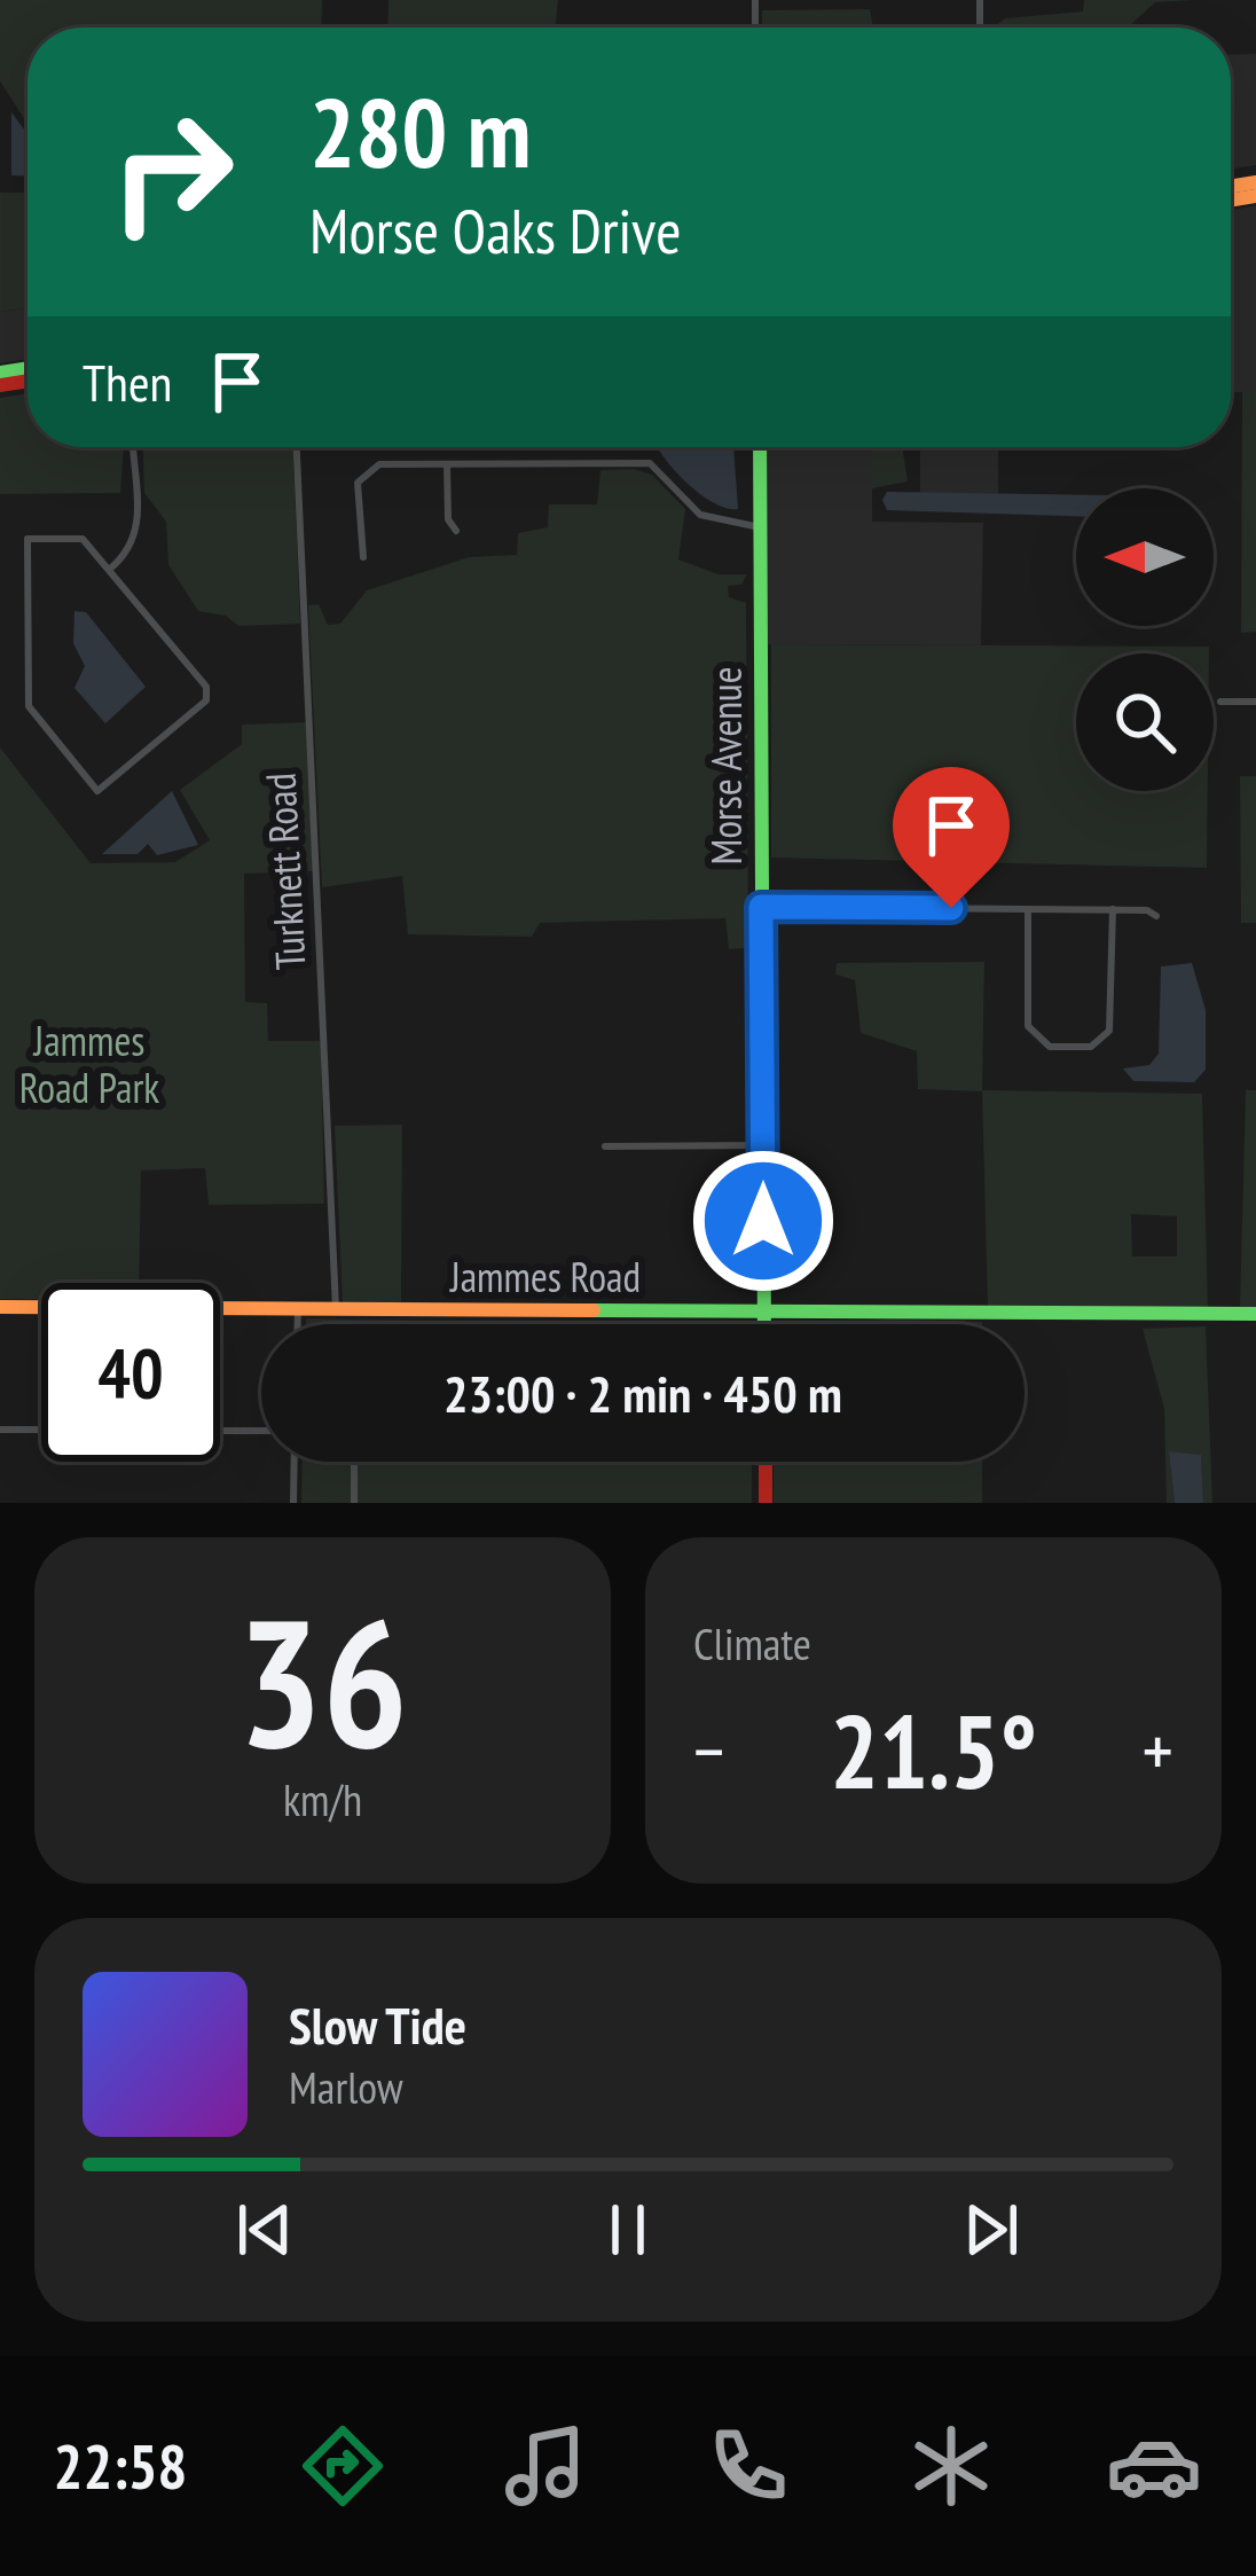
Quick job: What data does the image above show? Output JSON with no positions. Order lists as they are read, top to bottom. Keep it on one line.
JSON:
{"streets":{"street":["Morse Avenue","Turknett Road","Jammes Road"]},"crossings":[["Morse Avenue","Jammes Road"],["Turknett Road","Jammes Road"]],"parks":["Jammes Road Park"],"north":"left","page":{"turn":["280 m","Morse Oaks Drive"],"then":"Then","limit":"40","trip":"23:00 · 2 min · 450 m","tile":[["36","km/h"],"Climate"],"heat":["−","21.5°","+"],"song":["Slow Tide","Marlow"],"tabs":"22:58"}}
